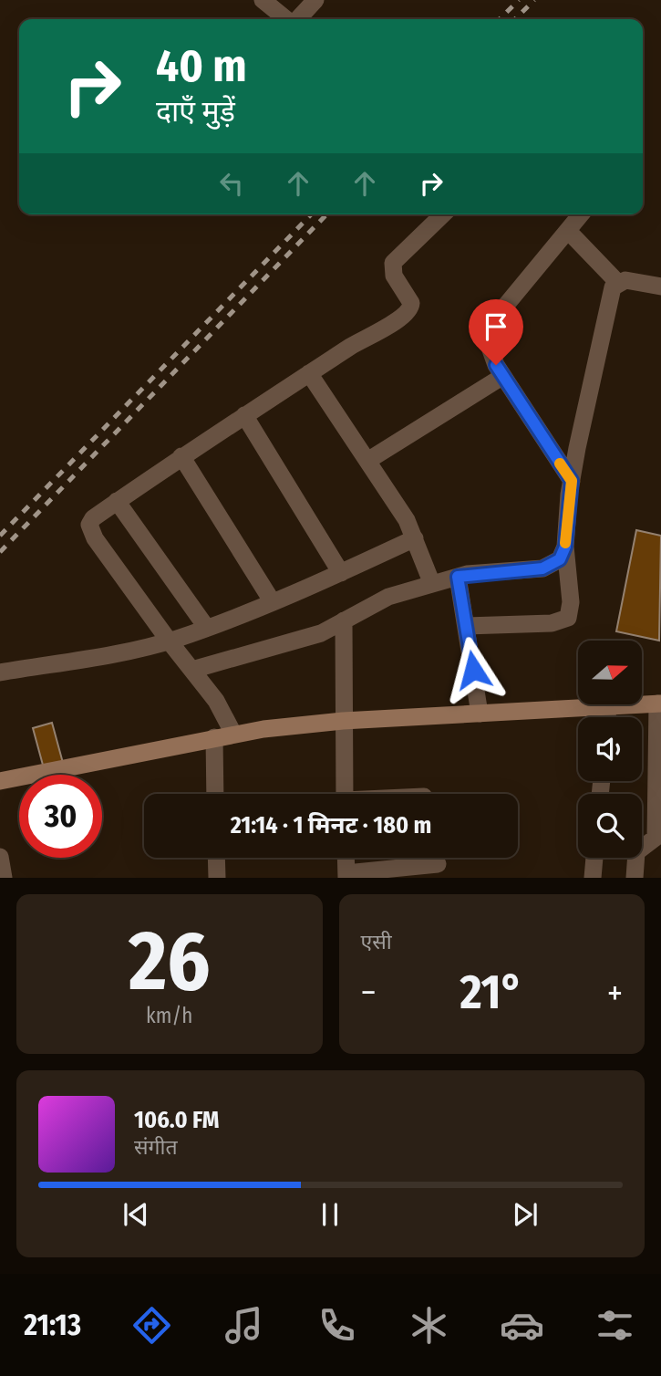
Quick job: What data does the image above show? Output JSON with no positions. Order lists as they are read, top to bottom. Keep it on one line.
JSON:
{"north":"right","page":{"turn":["40 m","दाएँ मुड़ें"],"limit":"30","trip":"21:14 · 1 मिनट · 180 m","tile":[["26","km/h"],"एसी"],"heat":["−","21°","+"],"song":["106.0 FM","संगीत"],"tabs":"21:13"}}
